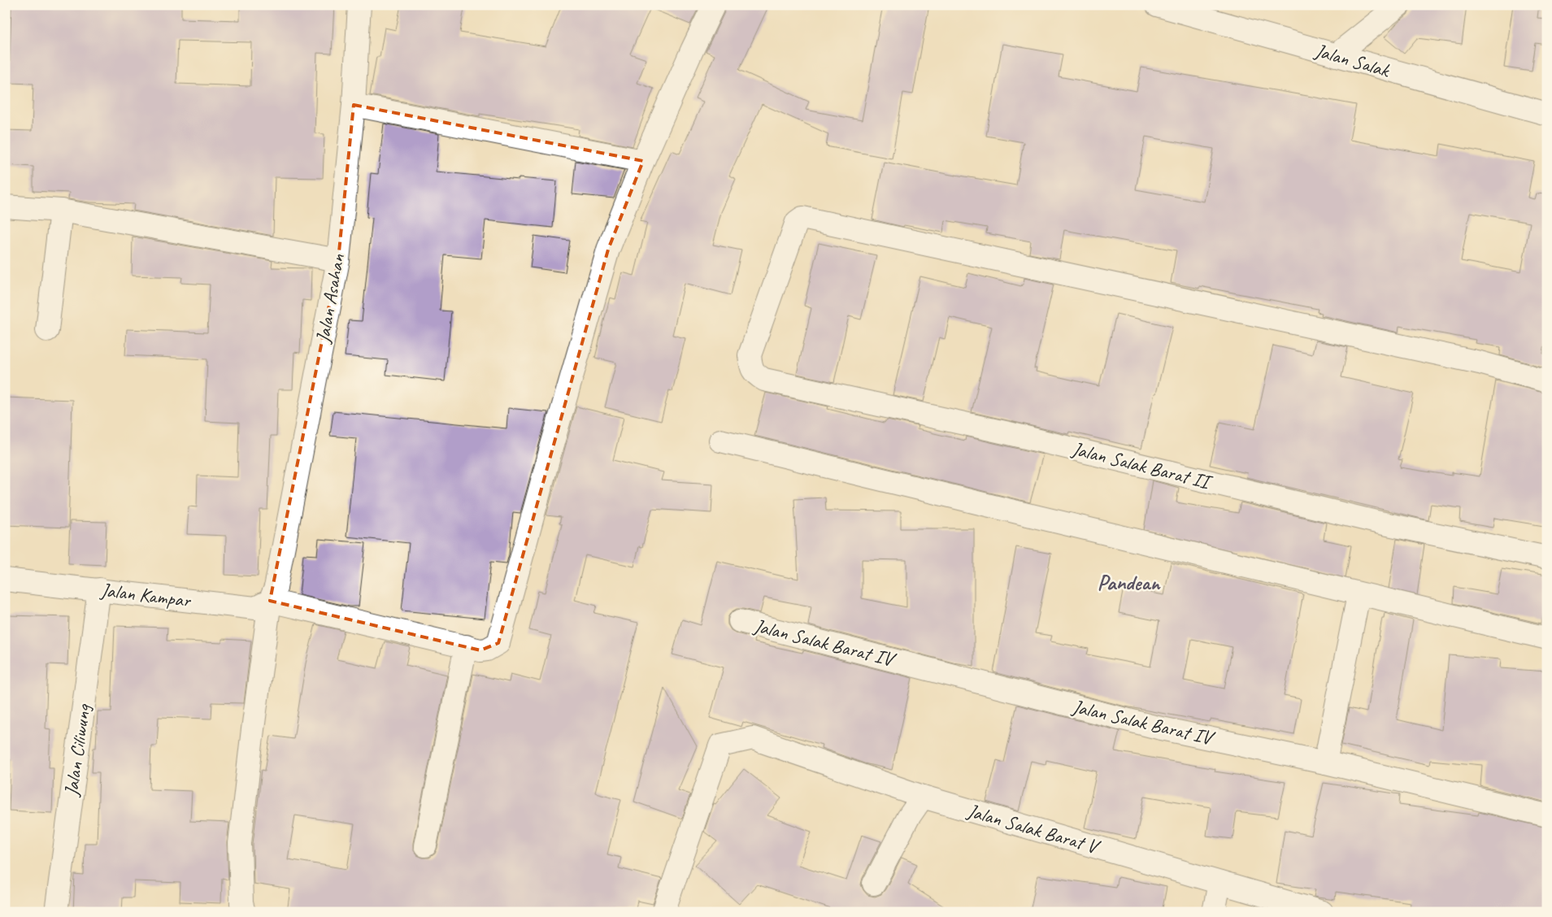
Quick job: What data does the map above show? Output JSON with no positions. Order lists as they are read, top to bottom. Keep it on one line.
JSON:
{"streets":{"street":["Jalan Salak","Jalan Asahan","Jalan Salak Barat II","Jalan Kampar","Jalan Salak Barat IV","Jalan Ciliwung","Jalan Salak Barat V"]},"crossings":[["Jalan Asahan","Jalan Kampar"],["Jalan Kampar","Jalan Ciliwung"]],"districts":["Pandean"]}
